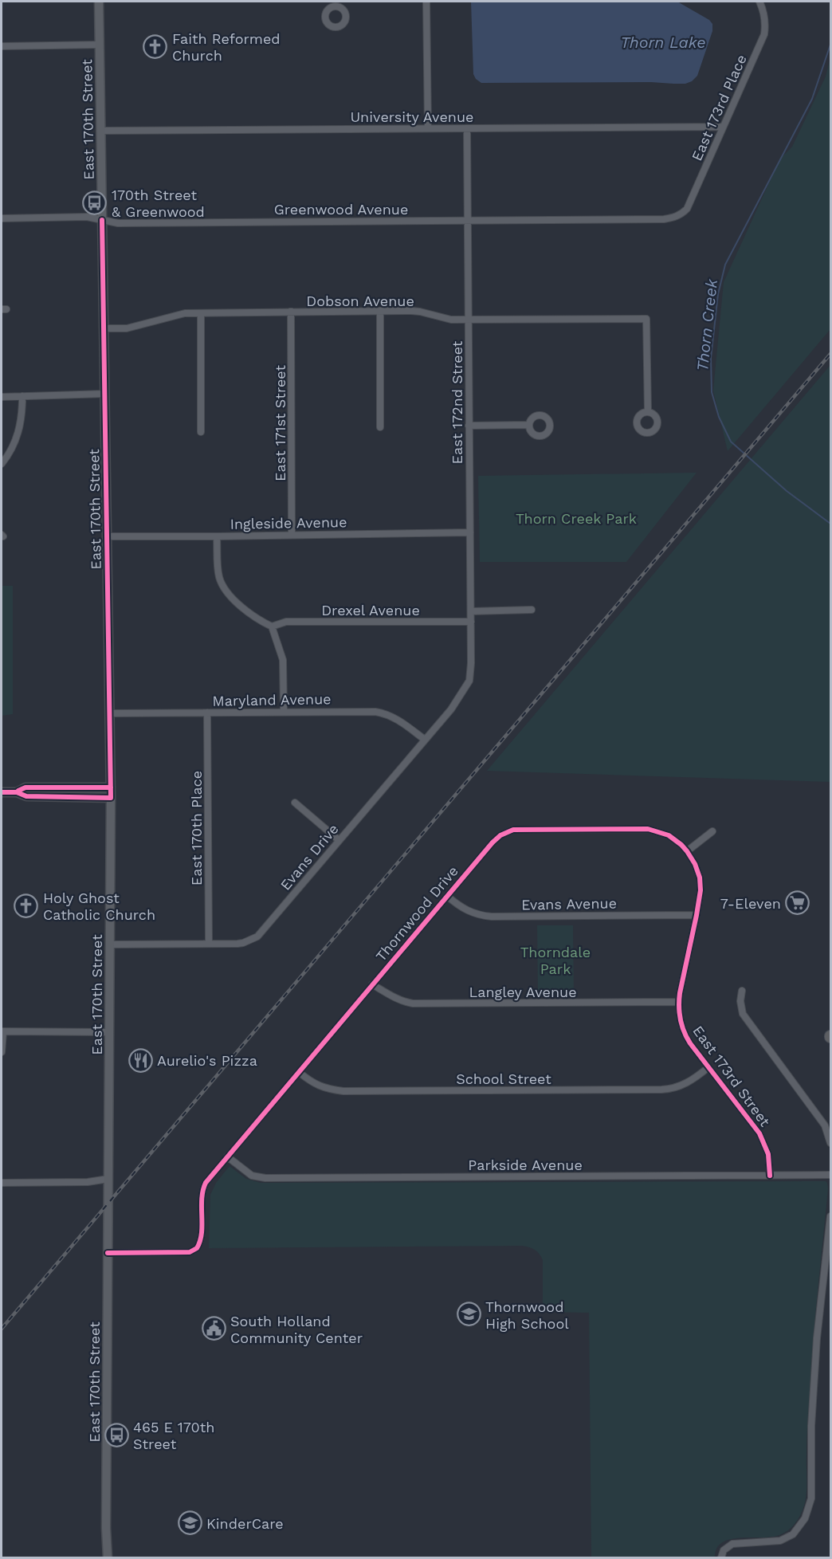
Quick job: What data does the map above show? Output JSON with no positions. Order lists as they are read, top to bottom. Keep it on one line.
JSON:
{"streets":{"street":["East 173rd Place","University Avenue","East 170th Street","Greenwood Avenue","Dobson Avenue","East 172nd Street","East 171st Street","Ingleside Avenue","Drexel Avenue","Maryland Avenue","East 170th Place","Evans Drive","Evans Avenue","Thornwood Drive","Langley Avenue","East 173rd Street","School Street","Parkside Avenue"]},"crossings":[["East 173rd Place","University Avenue"],["East 173rd Place","Greenwood Avenue"],["University Avenue","East 170th Street"],["University Avenue","East 172nd Street"],["East 170th Street","Greenwood Avenue"],["East 170th Street","Dobson Avenue"],["East 170th Street","Ingleside Avenue"],["East 170th Street","Maryland Avenue"],["East 170th Street","Evans Drive"],["Greenwood Avenue","East 172nd Street"],["Dobson Avenue","East 172nd Street"],["Dobson Avenue","East 171st Street"],["East 172nd Street","Ingleside Avenue"],["East 172nd Street","Drexel Avenue"],["East 172nd Street","Evans Drive"],["East 171st Street","Ingleside Avenue"],["Maryland Avenue","East 170th Place"],["Maryland Avenue","Evans Drive"],["East 170th Place","Evans Drive"],["Evans Avenue","Thornwood Drive"],["Evans Avenue","East 173rd Street"],["Thornwood Drive","Langley Avenue"],["Thornwood Drive","East 173rd Street"],["Thornwood Drive","School Street"],["Thornwood Drive","Parkside Avenue"],["Langley Avenue","East 173rd Street"],["East 173rd Street","School Street"],["East 173rd Street","Parkside Avenue"]],"water":["Thorn Lake","Thorn Creek"],"parks":["Thorn Creek Park","Thorndale Park"],"places":{"church":["Faith Reformed Church","Holy Ghost Catholic Church"],"bus stop":["170th Street & Greenwood","465 E 170th Street"],"supermarket":["7-Eleven"],"restaurant":["Aurelio's Pizza"],"school or university":["Thornwood High School","KinderCare"],"public building":["South Holland Community Center"]}}
